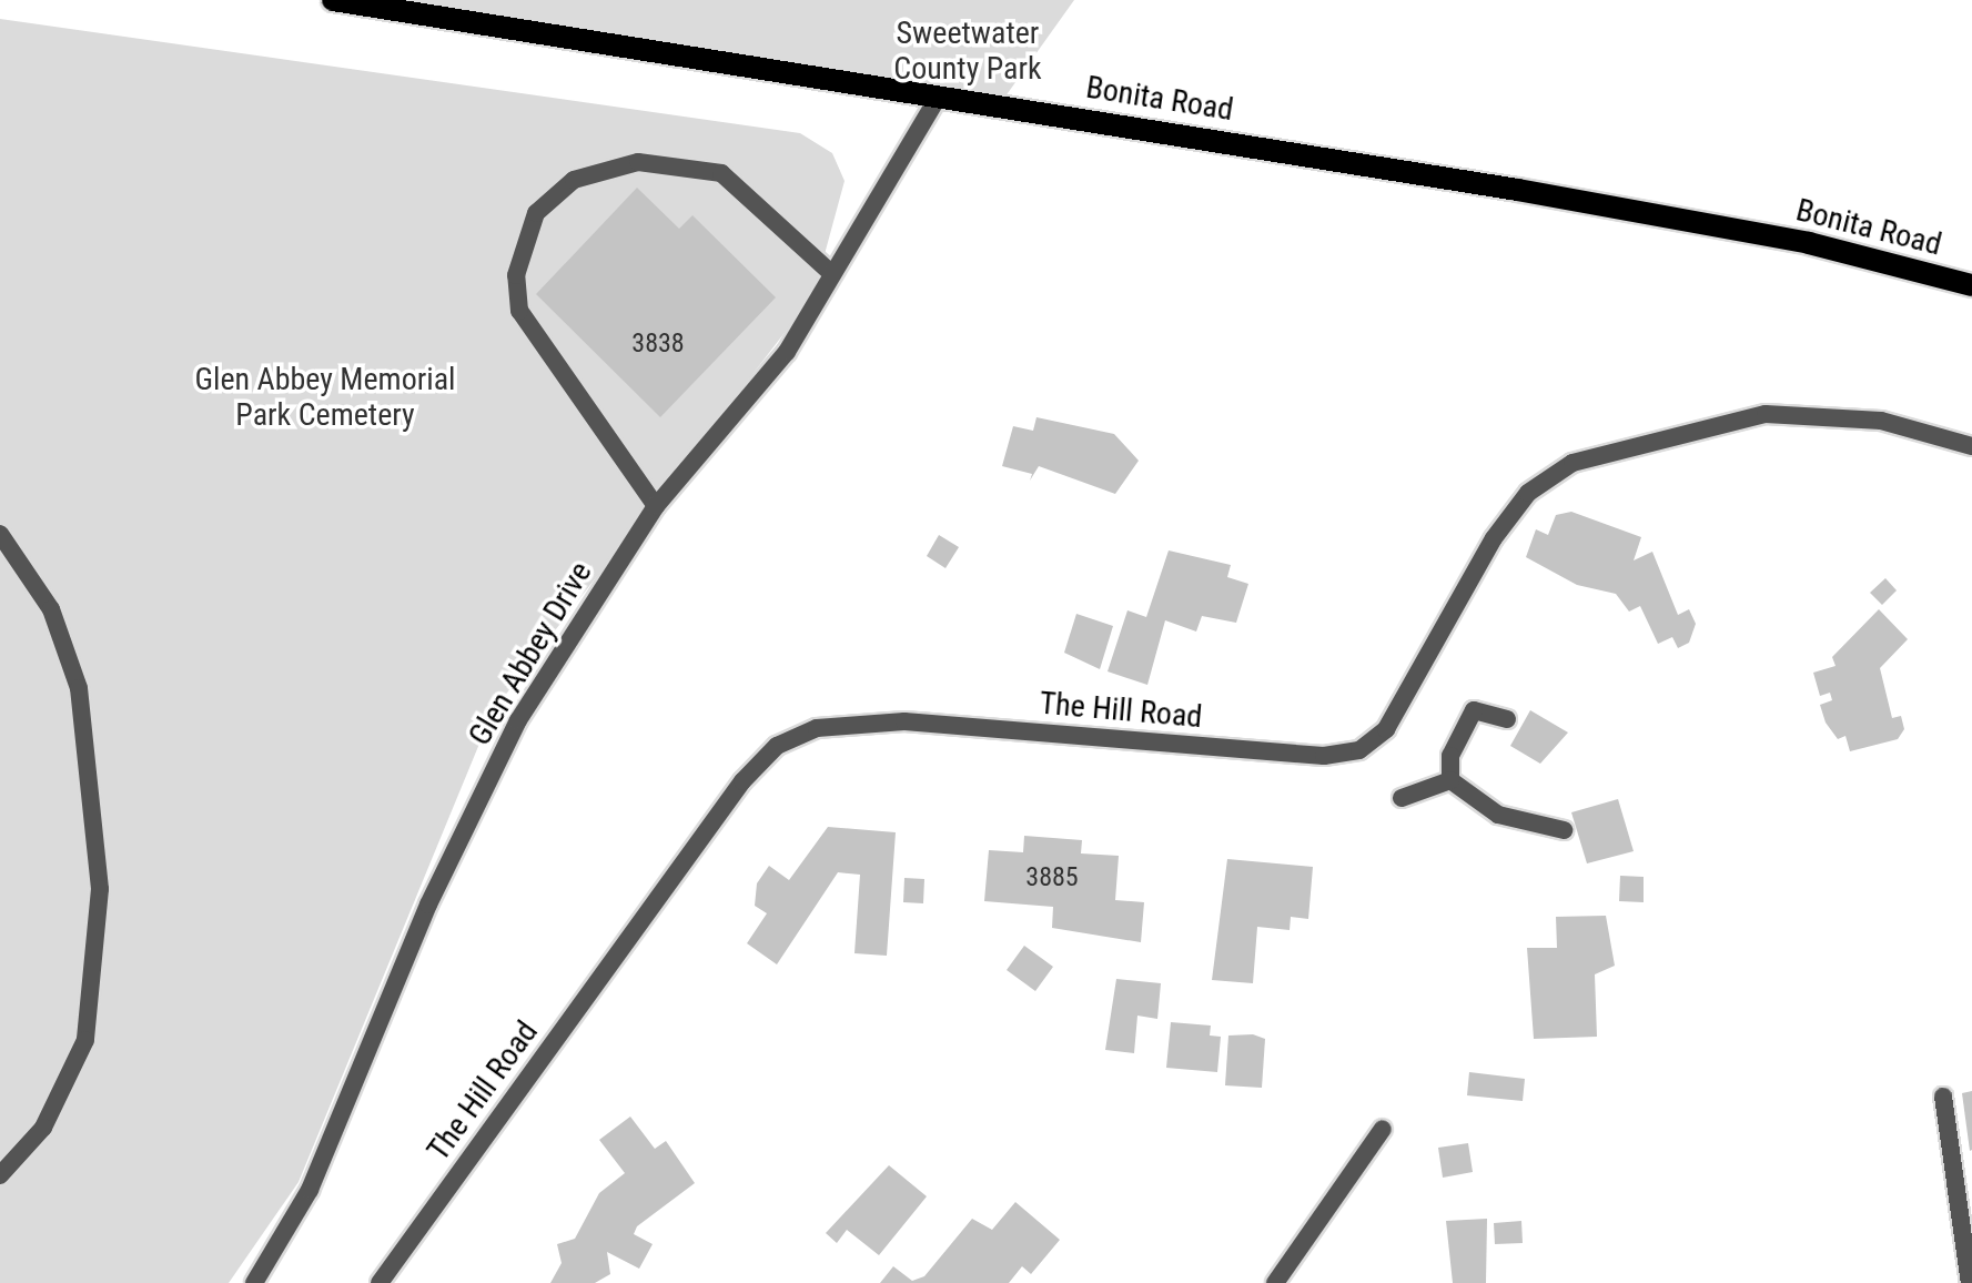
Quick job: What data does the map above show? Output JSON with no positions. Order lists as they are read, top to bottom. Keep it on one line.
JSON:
{"streets":{"main road":["Bonita Road"],"street":["Glen Abbey Drive","The Hill Road"]},"crossings":[["Bonita Road","Glen Abbey Drive"]],"parks":["Sweetwater County Park","Glen Abbey Memorial Park Cemetery"],"house_numbers":["3838","3885"]}
